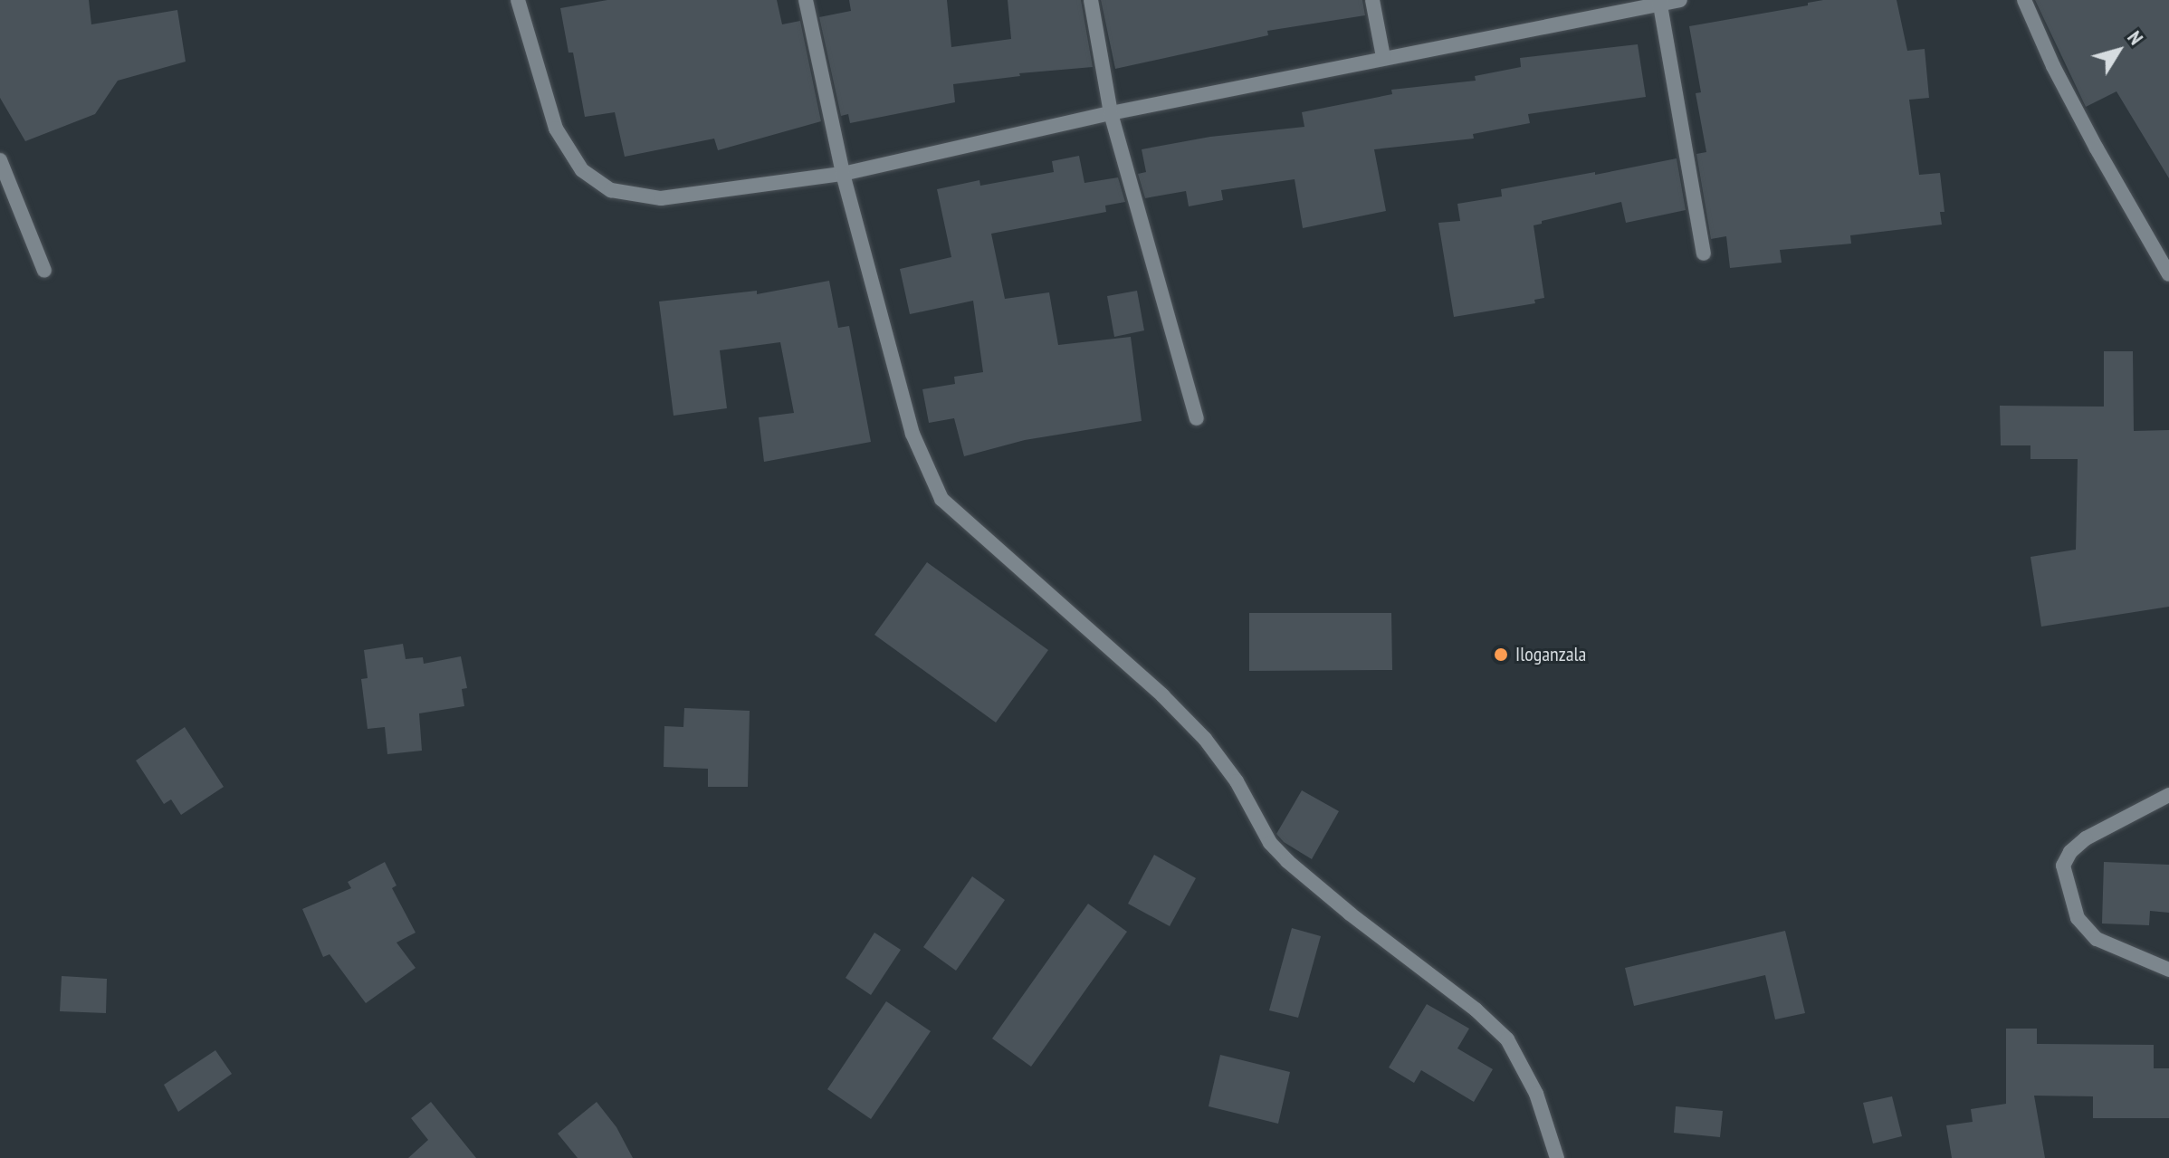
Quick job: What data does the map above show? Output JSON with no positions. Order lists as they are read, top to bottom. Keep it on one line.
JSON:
{"places":["Iloganzala"],"north":"top right"}
